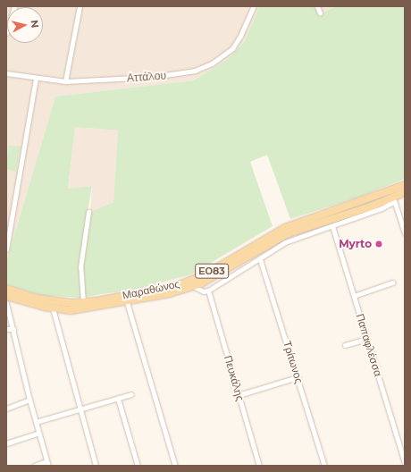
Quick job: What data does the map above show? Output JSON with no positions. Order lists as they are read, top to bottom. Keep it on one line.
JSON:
{"streets":{"main road":["ΕΟ83","Μαραθώνος"],"street":["Αττάλου","Παπαφλέσσα","Τρίτωνος","Πευκάλης"]},"places":["Myrto"],"north":"right"}
